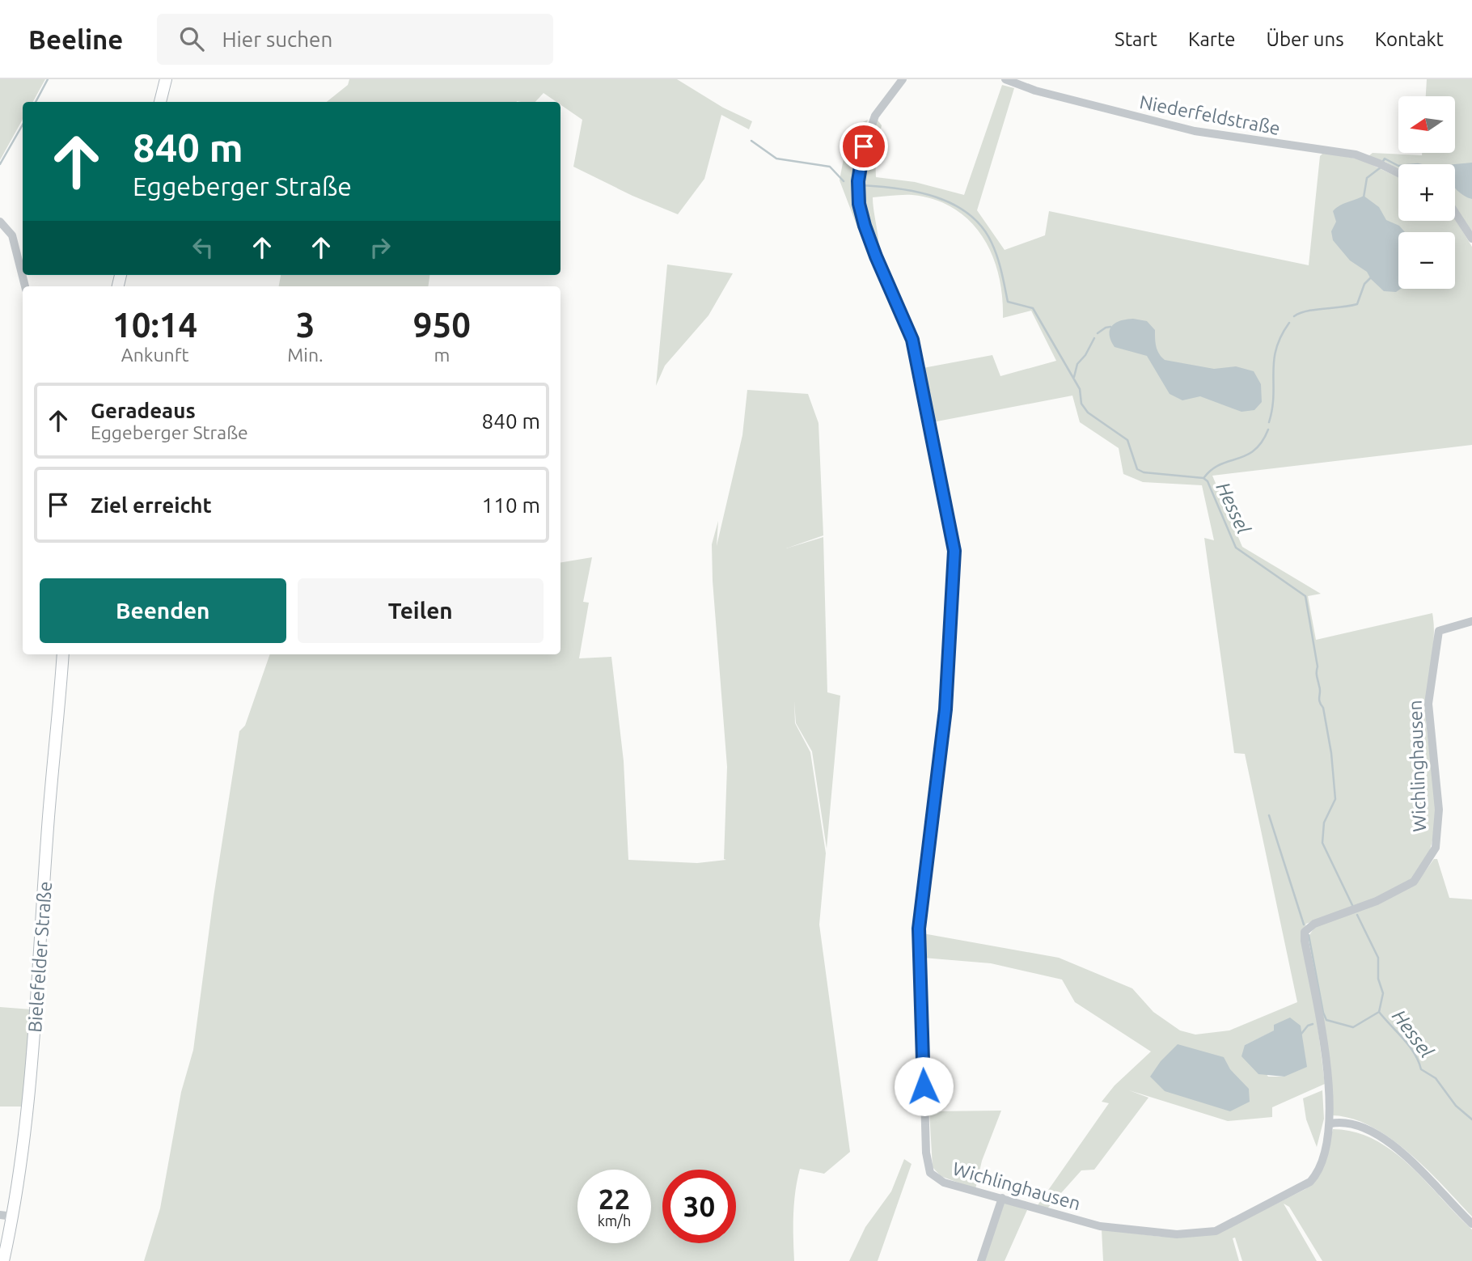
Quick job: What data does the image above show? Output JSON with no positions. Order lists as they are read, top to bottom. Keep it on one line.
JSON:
{"streets":{"main road":["Bielefelder Straße"],"street":["Niederfeldstraße","Wichlinghausen"]},"water":["Hessel"],"north":"left","page":{"header":"Beeline","search":"Hier suchen","nav":["Start","Karte","Über uns","Kontakt"],"map_buttons":["+","−"],"turn":["840 m","Eggeberger Straße"],"eta":["10:14","Ankunft","3","Min.","950","m"],"list":[{"name":"Geradeaus","note":"Eggeberger Straße","value":"840 m"},{"name":"Ziel erreicht","value":"110 m"}],"buttons":["Beenden","Teilen"],"speed":"22 km/h","limit":"30"}}
